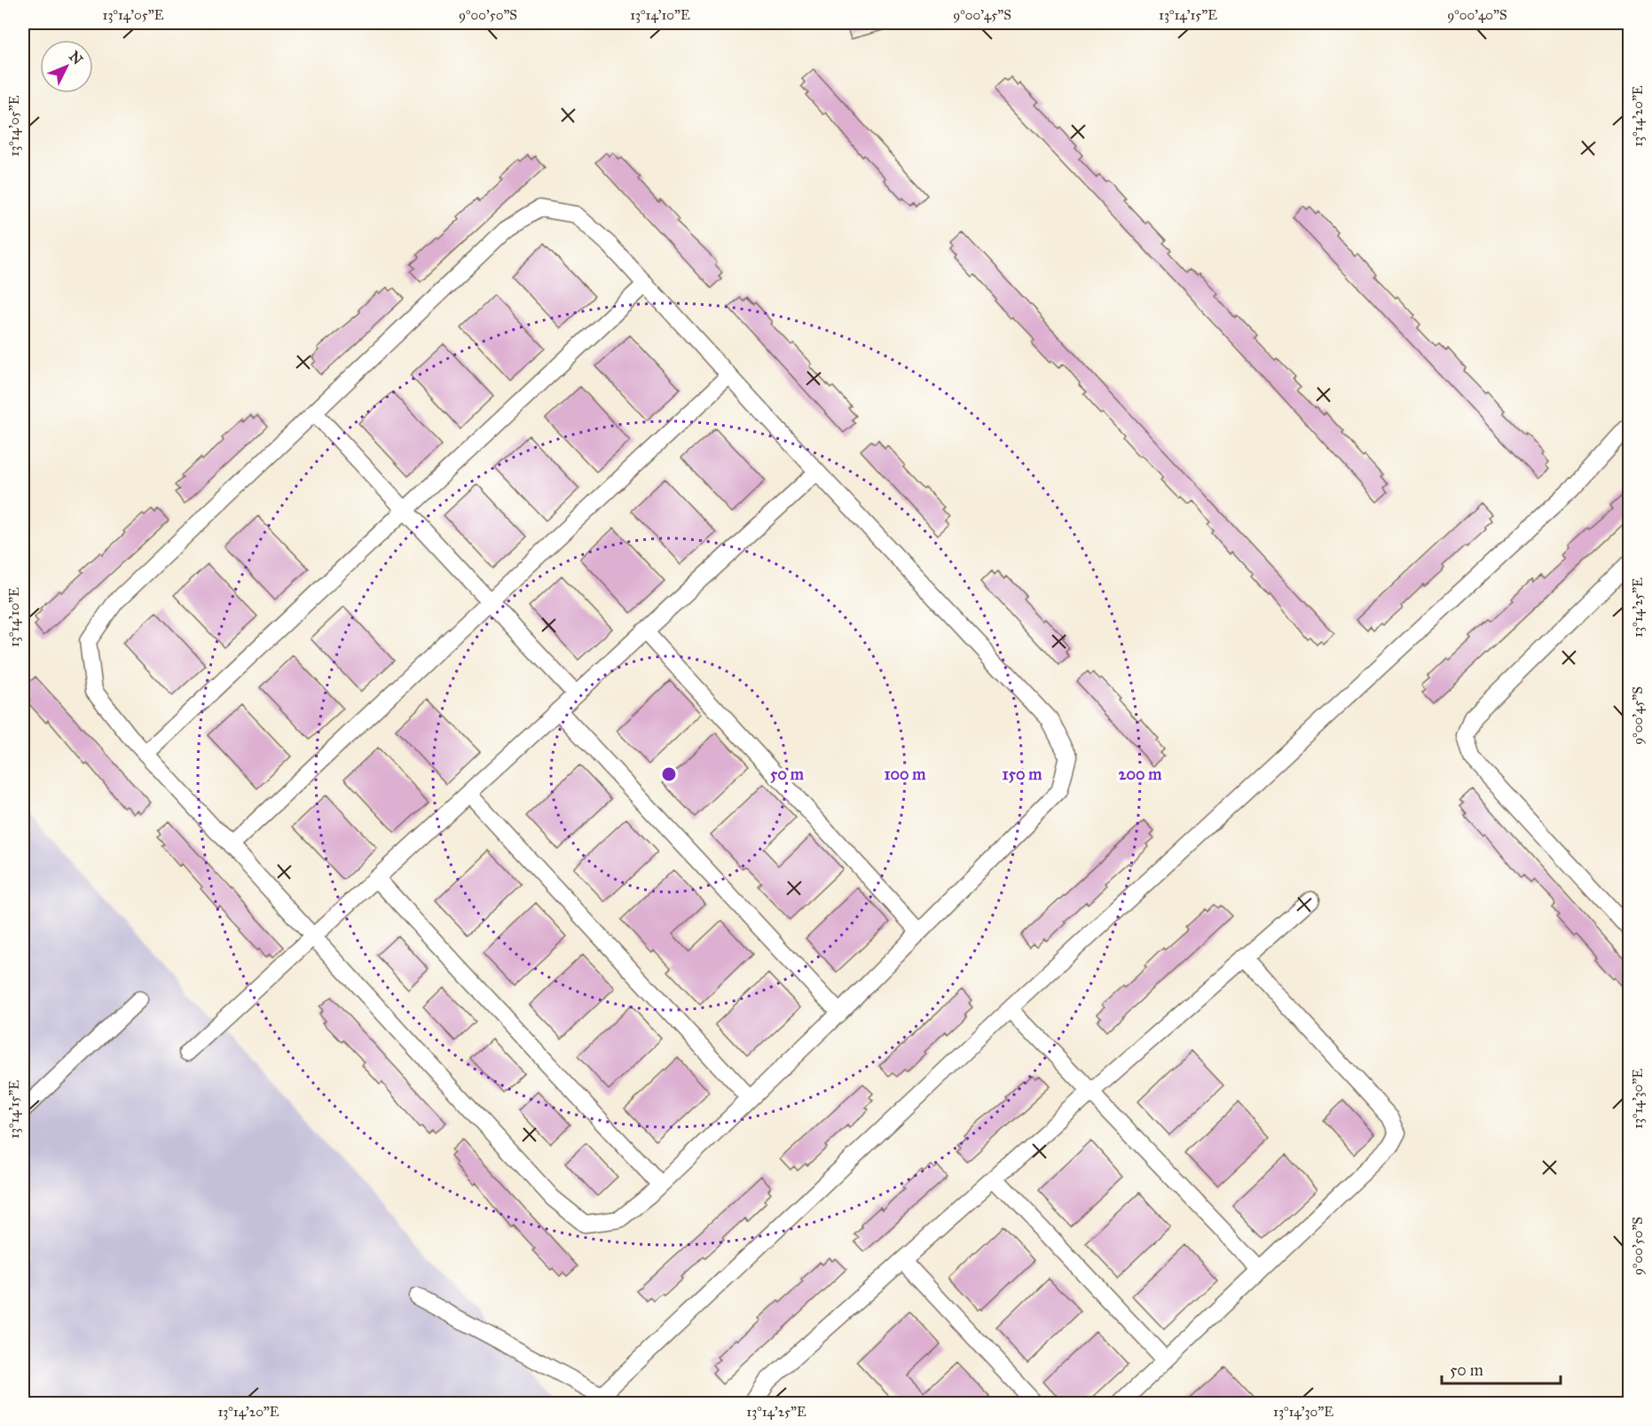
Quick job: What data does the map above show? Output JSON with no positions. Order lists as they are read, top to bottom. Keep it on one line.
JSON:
{"scale_bar":"50 m","north":"top right","coordinates":["13°14'05\"E","9°00'50\"S","13°14'10\"E","9°00'45\"S","13°14'15\"E","9°00'40\"S","13°14'20\"E","13°14'25\"E","13°14'30\"E"],"rings":["50 m","100 m","150 m","200 m"]}
